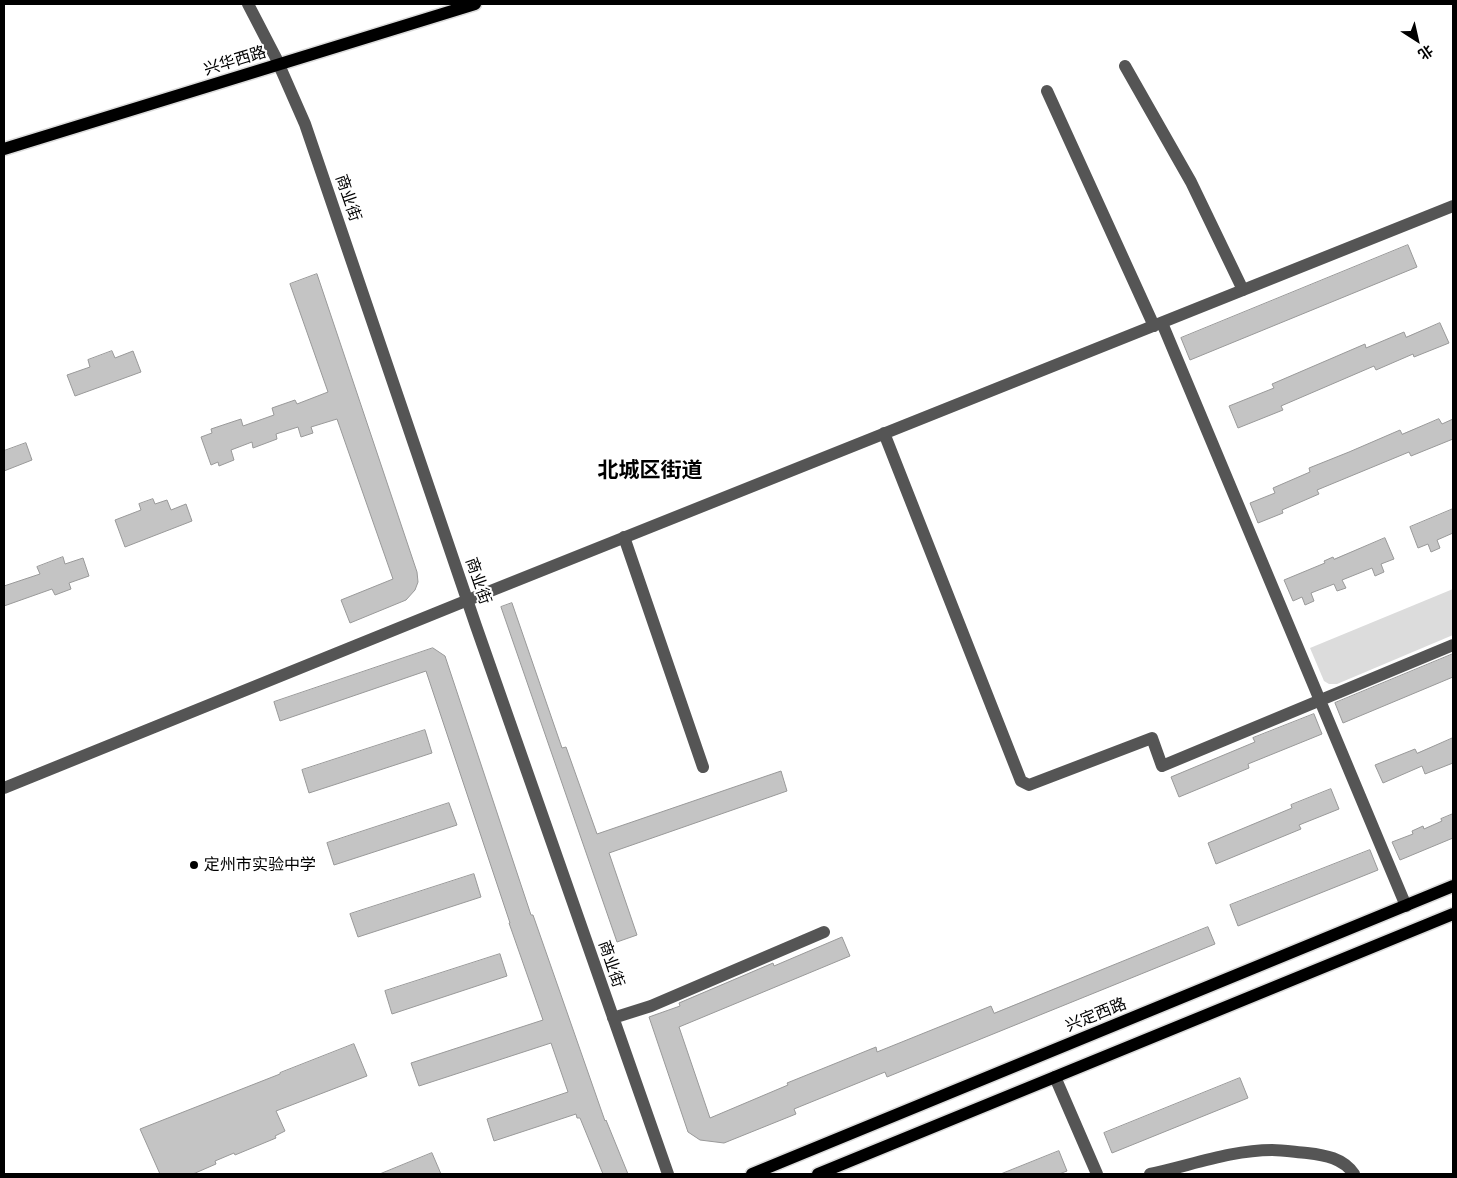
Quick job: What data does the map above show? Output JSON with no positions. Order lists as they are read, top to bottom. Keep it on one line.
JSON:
{"streets":{"main road":["兴华西路","兴定西路"],"street":["商业街"]},"crossings":[["兴华西路","商业街"]],"districts":["北城区街道"],"places":["定州市实验中学"],"north":"bottom right"}
